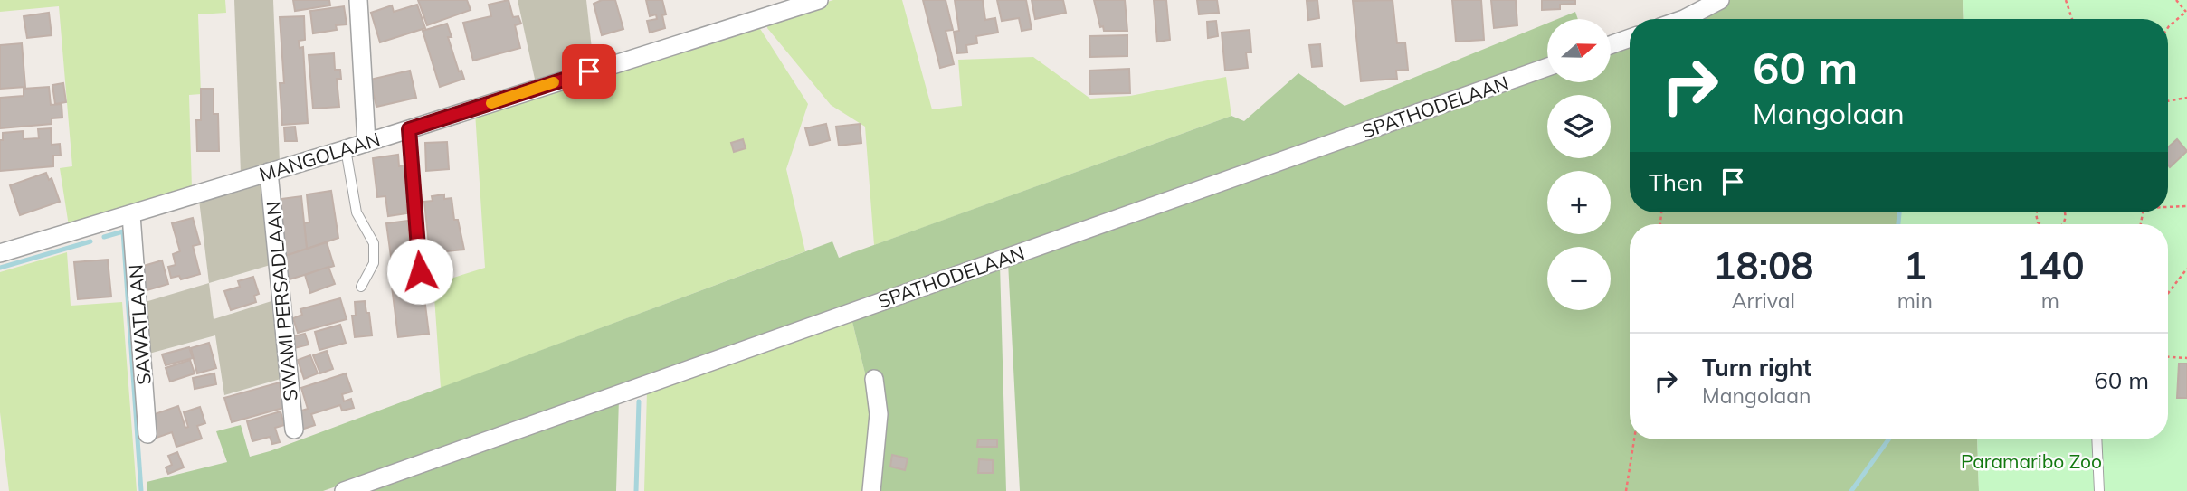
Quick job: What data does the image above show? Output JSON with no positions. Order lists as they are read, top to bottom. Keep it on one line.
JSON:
{"streets":{"street":["SPATHODELAAN","MANGOLAAN","SWAMI PERSADLAAN","SAWATLAAN"]},"crossings":[["MANGOLAAN","SWAMI PERSADLAAN"],["MANGOLAAN","SAWATLAAN"]],"parks":["Paramaribo Zoo"],"north":"right","page":{"map_buttons":["+","−"],"turn":["60 m","Mangolaan"],"then":"Then","eta":["18:08","Arrival","1","min","140","m"],"list":[{"name":"Turn right","note":"Mangolaan","value":"60 m"}]}}
